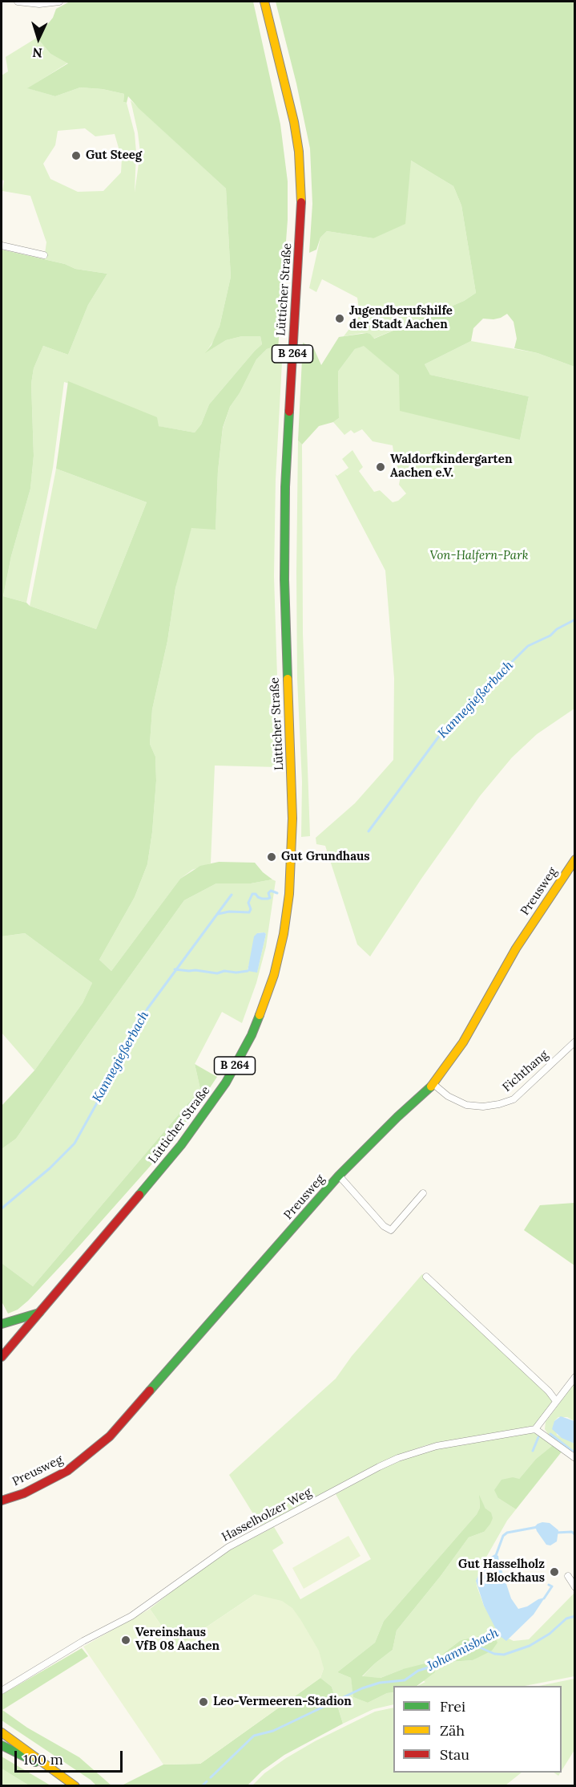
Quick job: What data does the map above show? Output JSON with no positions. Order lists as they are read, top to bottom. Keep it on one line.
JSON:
{"streets":{"main road":["Lütticher Straße","B 264","Preusweg"],"street":["Fichthang","Hasselholzer Weg"]},"crossings":[["Preusweg","Fichthang"]],"water":["Kannegießerbach","Johannisbach"],"parks":["Von-Halfern-Park"],"places":["Gut Steeg","Jugendberufshilfe der Stadt Aachen","Waldorfkindergarten Aachen e.V.","Gut Grundhaus","Gut Hasselholz | Blockhaus","Vereinshaus VfB 08 Aachen","Leo-Vermeeren-Stadion"],"legend":["Frei","Zäh","Stau"],"scale_bar":"100 m","north":"bottom"}
